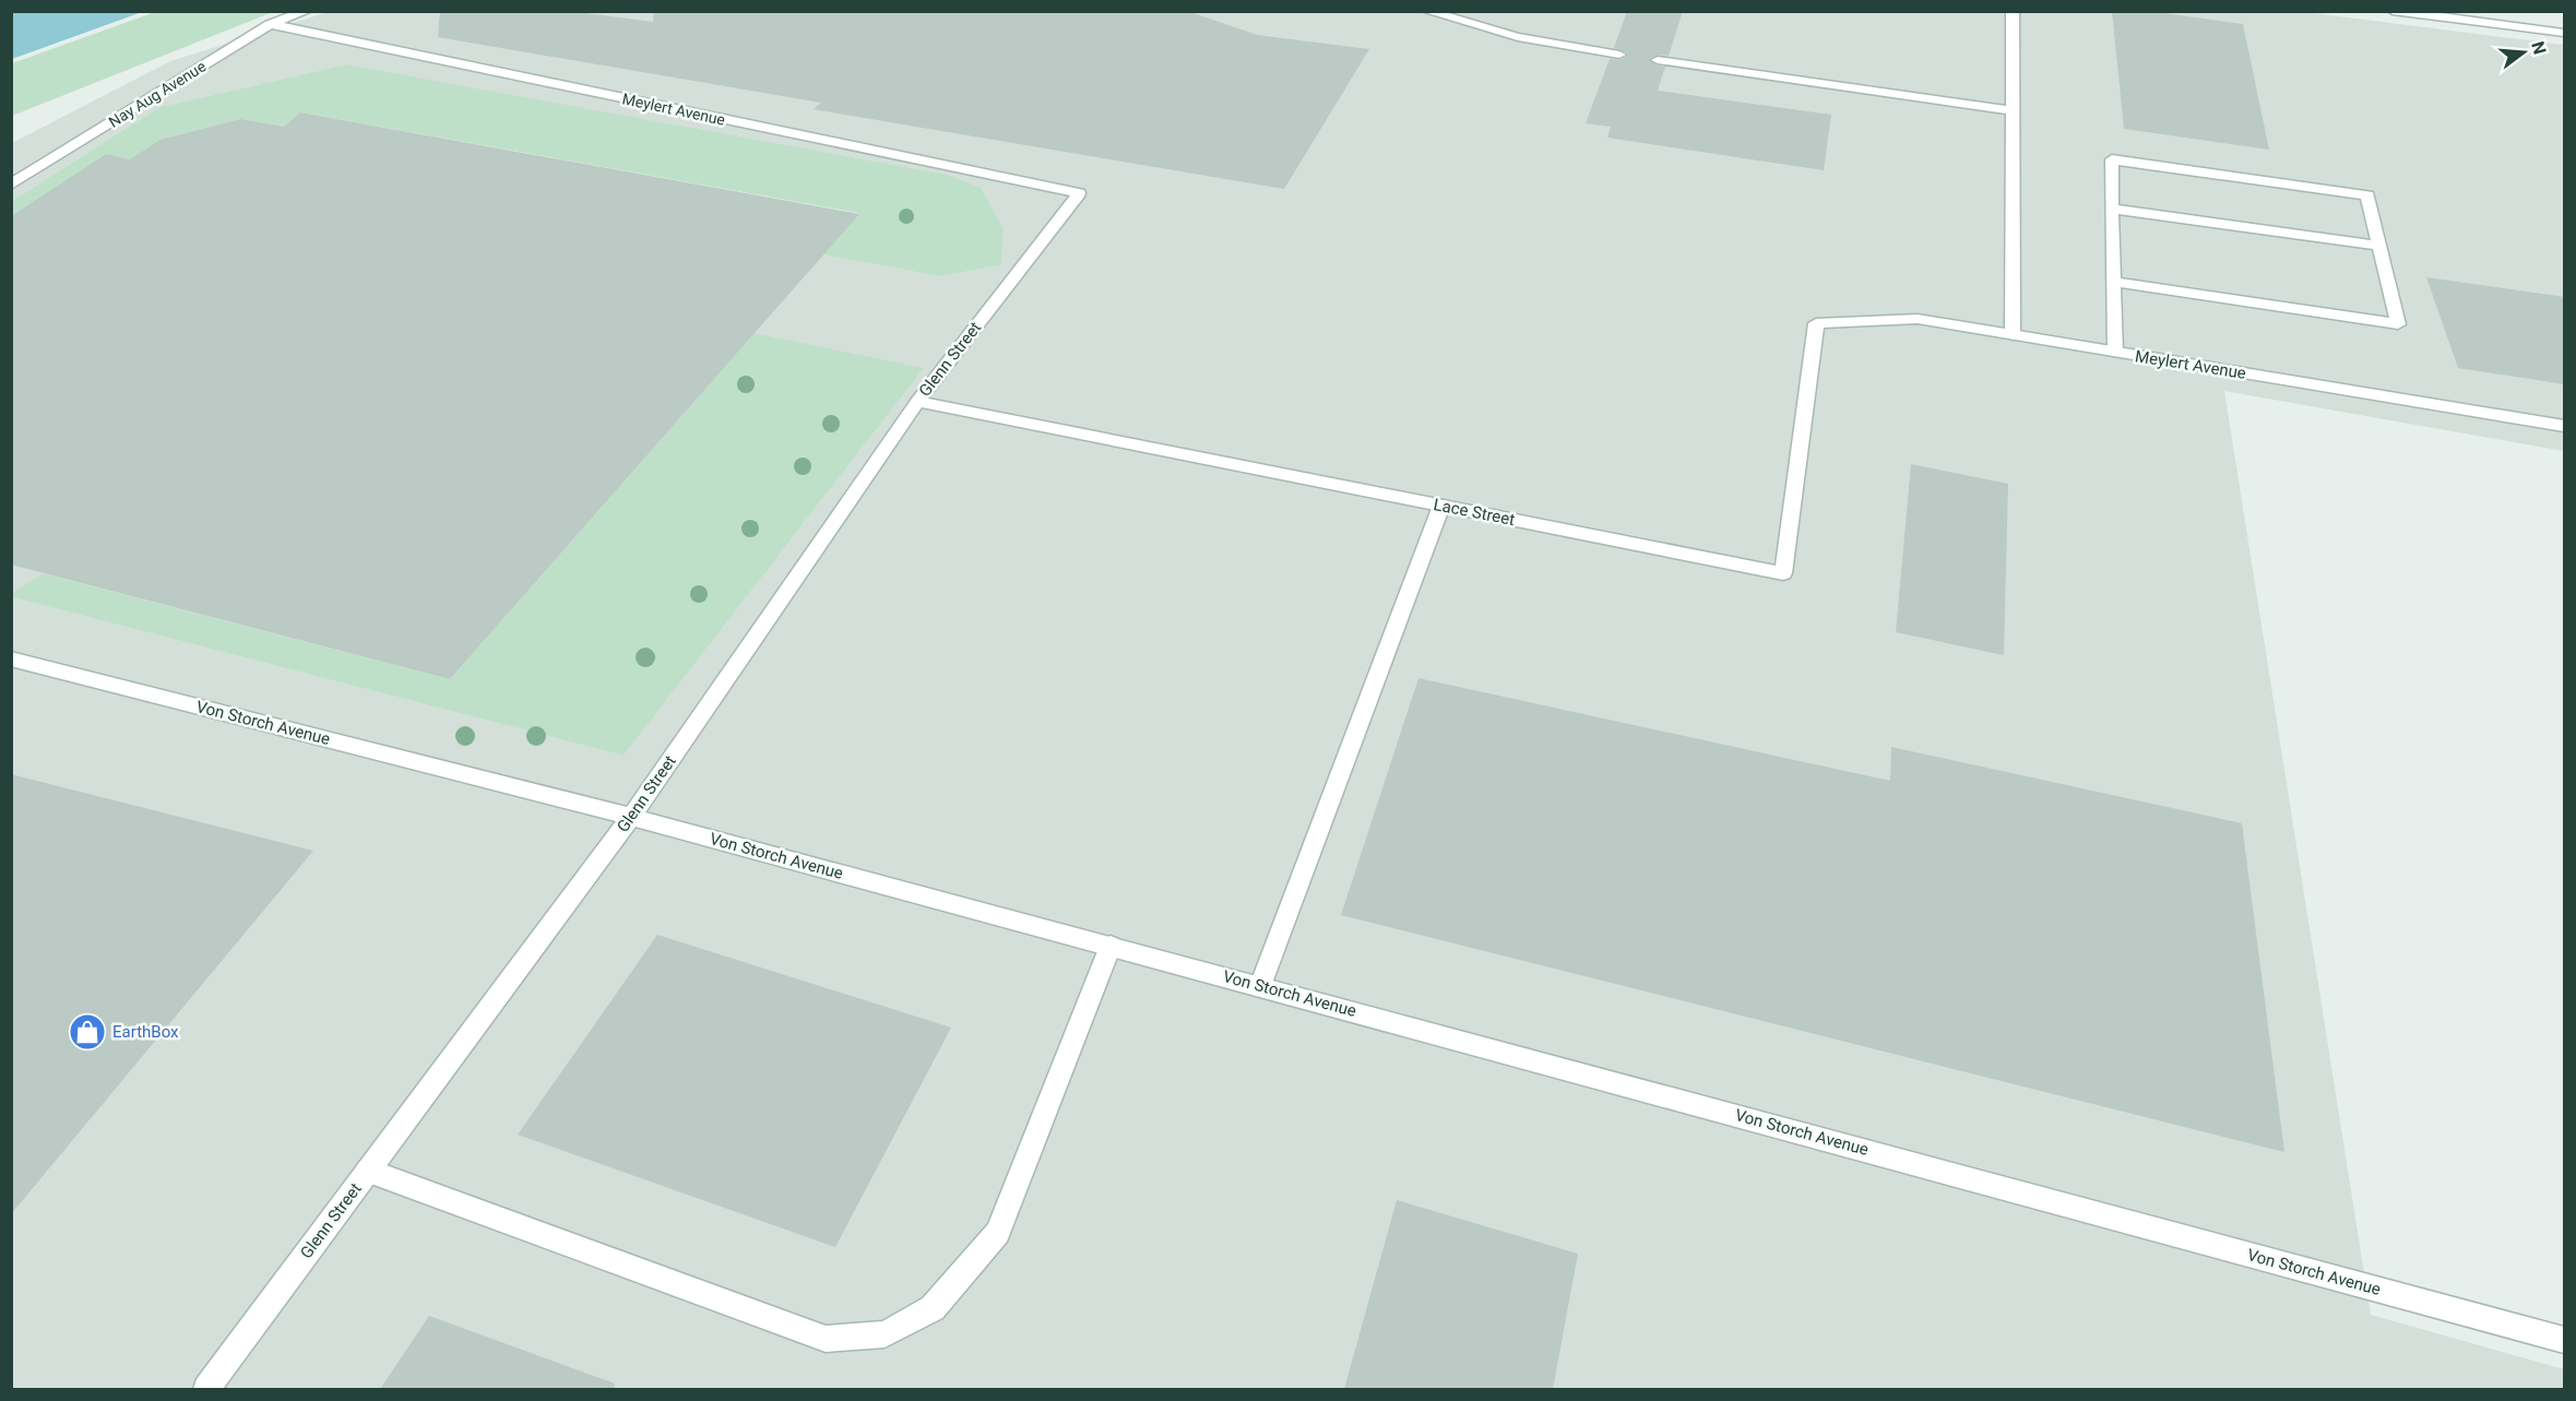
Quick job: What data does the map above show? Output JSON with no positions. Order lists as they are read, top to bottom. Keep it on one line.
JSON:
{"streets":{"street":["Nay Aug Avenue","Meylert Avenue","Glenn Street","Lace Street","Von Storch Avenue"]},"crossings":[["Nay Aug Avenue","Meylert Avenue"],["Meylert Avenue","Glenn Street"],["Meylert Avenue","Lace Street"],["Glenn Street","Lace Street"],["Glenn Street","Von Storch Avenue"]],"places":{"shop":["EarthBox"]},"north":"right"}
